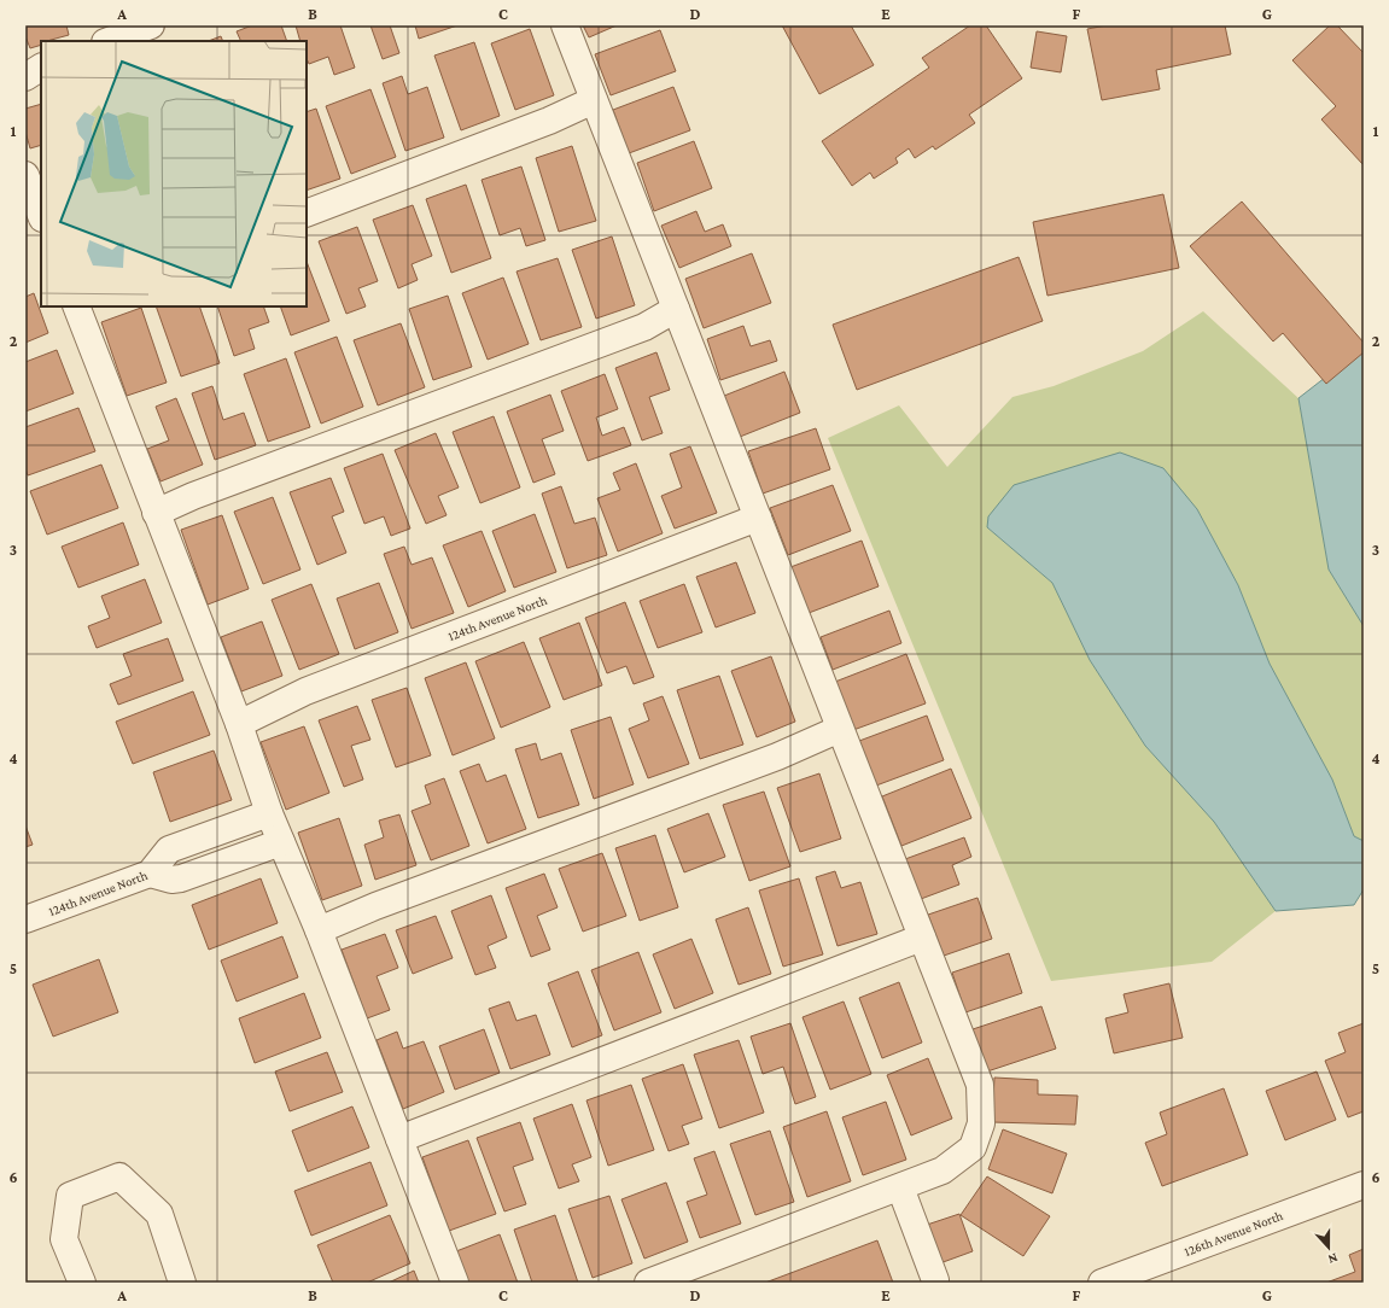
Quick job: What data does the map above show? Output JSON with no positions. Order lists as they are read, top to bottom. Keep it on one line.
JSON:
{"streets":{"street":["124th Avenue North","126th Avenue North"]},"north":"bottom","grid":{"columns":["A","B","C","D","E","F","G"],"rows":["1","2","3","4","5","6"]}}
